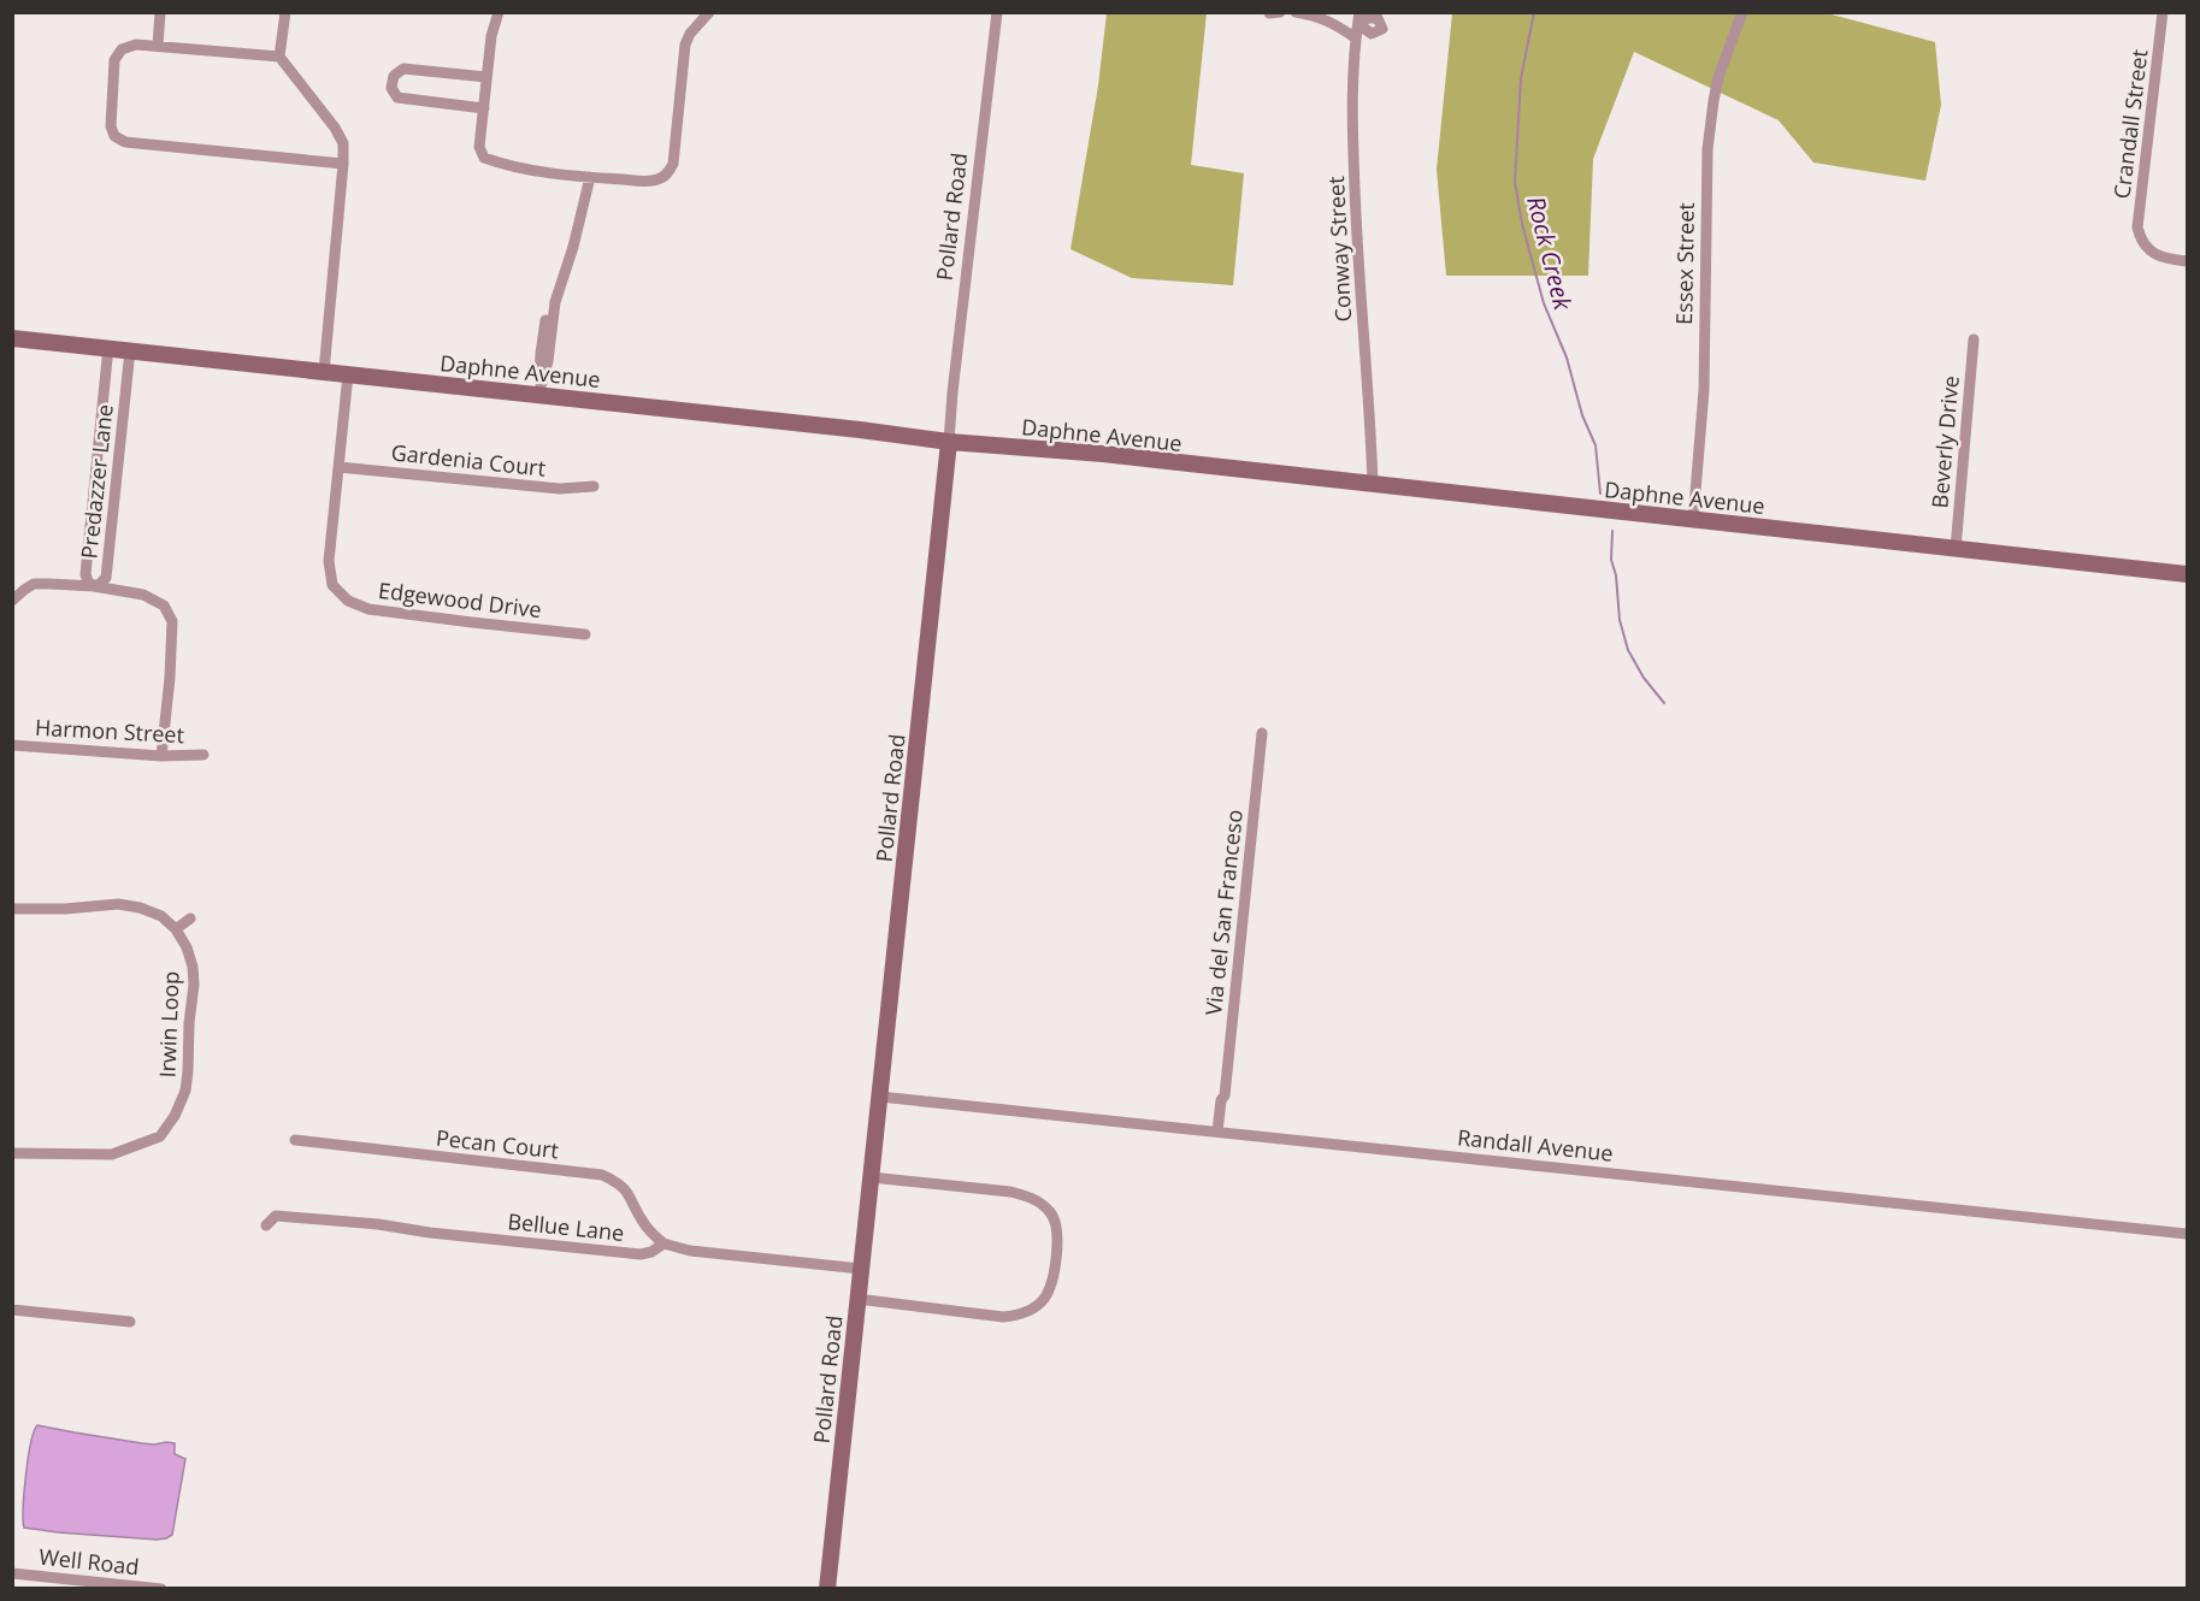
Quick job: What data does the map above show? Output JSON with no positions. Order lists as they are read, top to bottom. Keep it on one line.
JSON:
{"streets":{"street":["Crandall Street","Pollard Road","Conway Street","Essex Street","Daphne Avenue","Beverly Drive","Gardenia Court","Predazzer Lane","Edgewood Drive","Harmon Street","Via del San Franceso","Irwin Loop","Pecan Court","Randall Avenue","Bellue Lane","Well Road"]},"crossings":[["Pollard Road","Daphne Avenue"],["Pollard Road","Randall Avenue"],["Pollard Road","Bellue Lane"],["Conway Street","Daphne Avenue"],["Essex Street","Daphne Avenue"],["Daphne Avenue","Beverly Drive"],["Daphne Avenue","Predazzer Lane"],["Daphne Avenue","Edgewood Drive"],["Gardenia Court","Edgewood Drive"],["Via del San Franceso","Randall Avenue"],["Pecan Court","Bellue Lane"]],"water":["Rock Creek"]}
